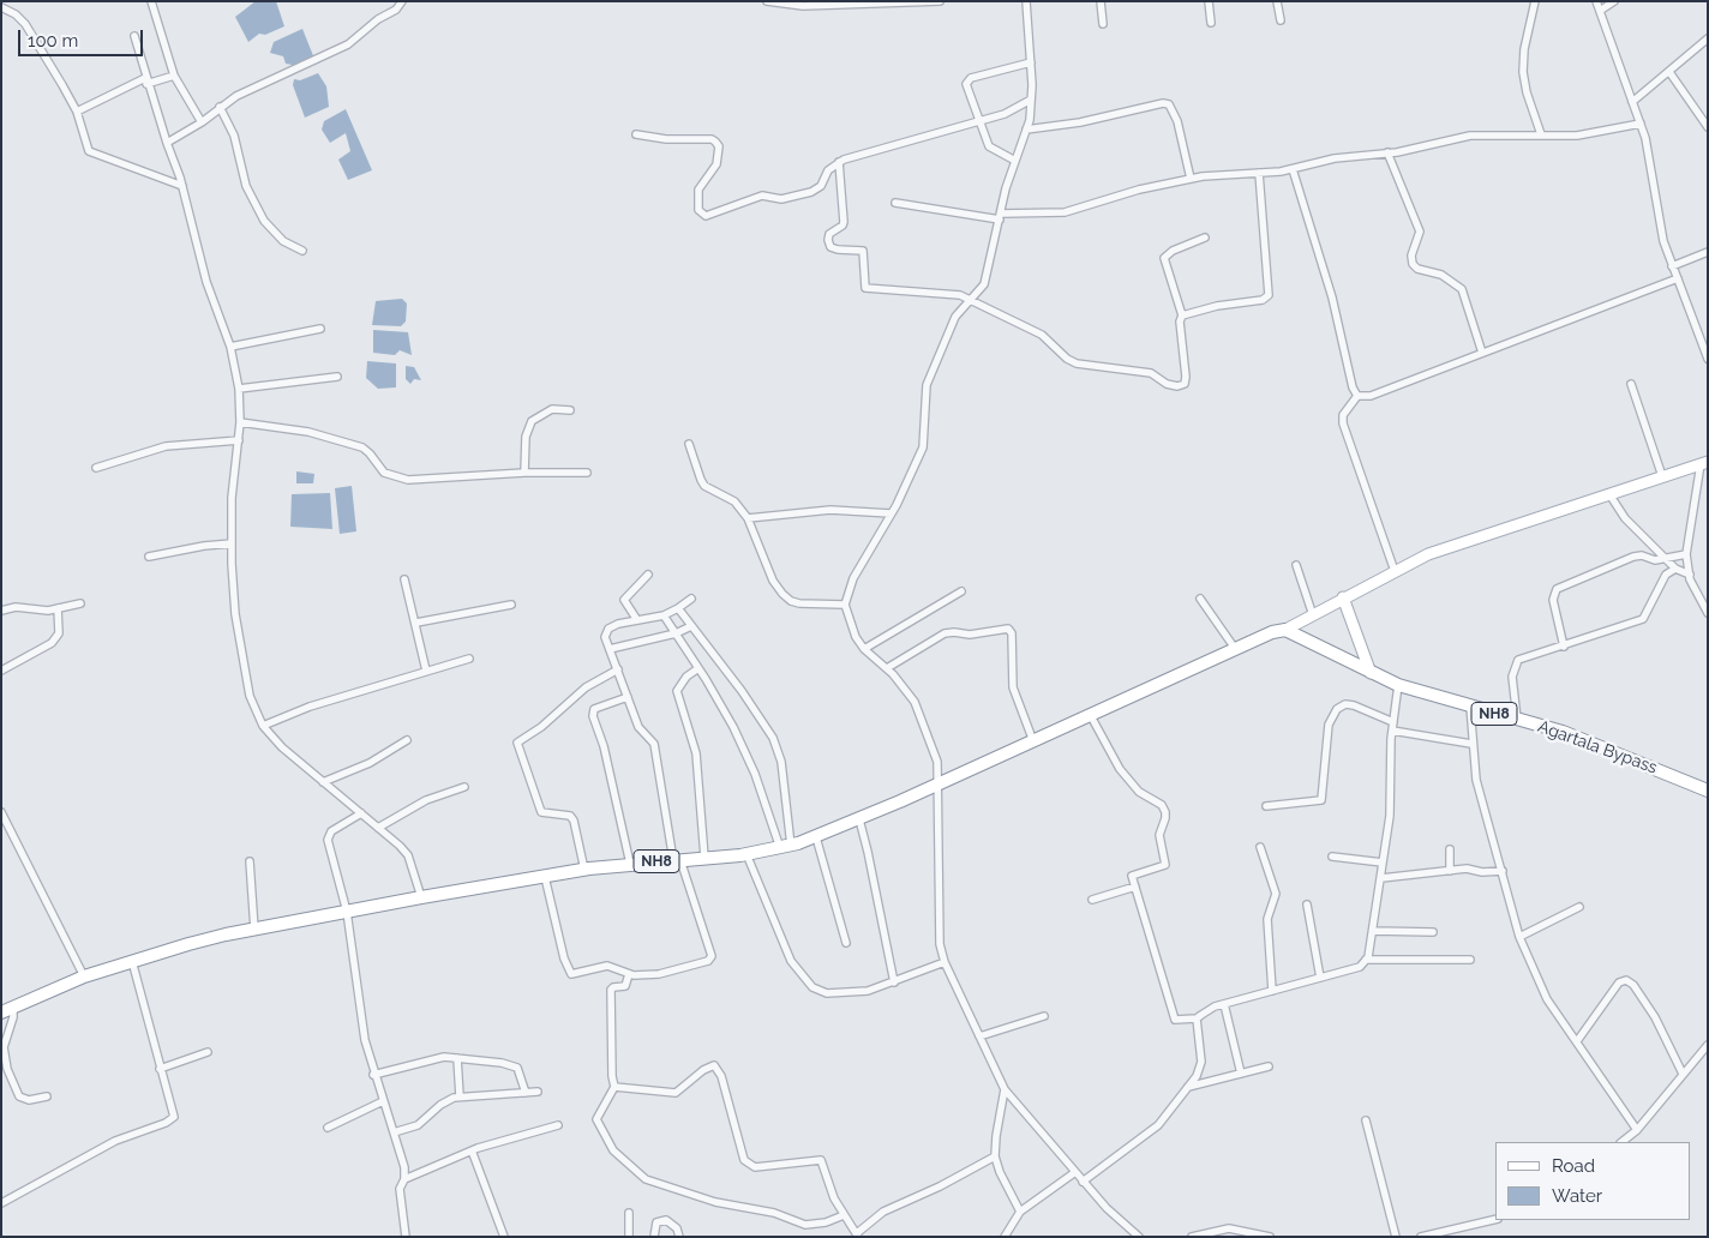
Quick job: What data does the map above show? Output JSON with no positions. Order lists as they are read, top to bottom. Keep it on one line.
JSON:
{"streets":{"highway":["NH8","Agartala Bypass"]},"crossings":[["NH8","Agartala Bypass"]],"legend":["Road","Water"],"scale_bar":"100 m"}
